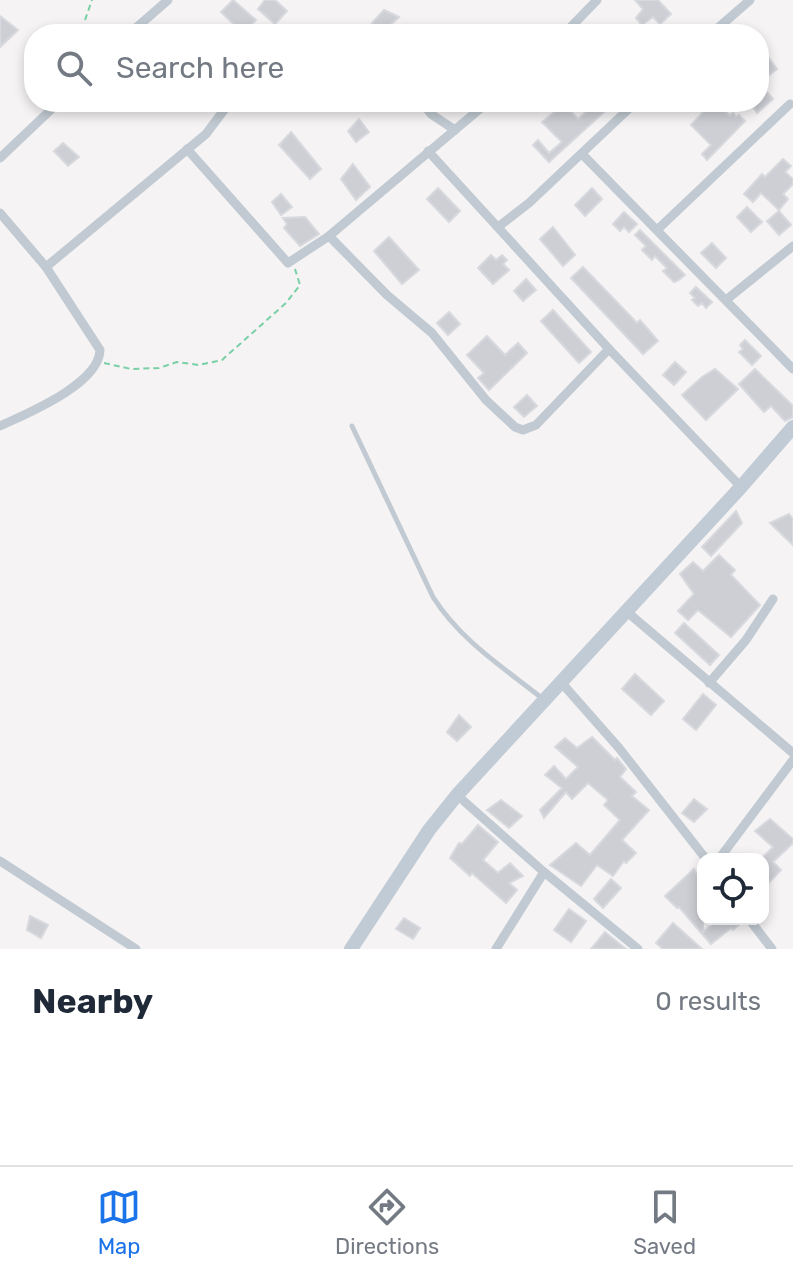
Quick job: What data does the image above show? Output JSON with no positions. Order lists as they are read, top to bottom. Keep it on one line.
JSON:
{"page":{"search":"Search here","heading":["Nearby","0 results"],"nav":["Map","Directions","Saved"]}}
